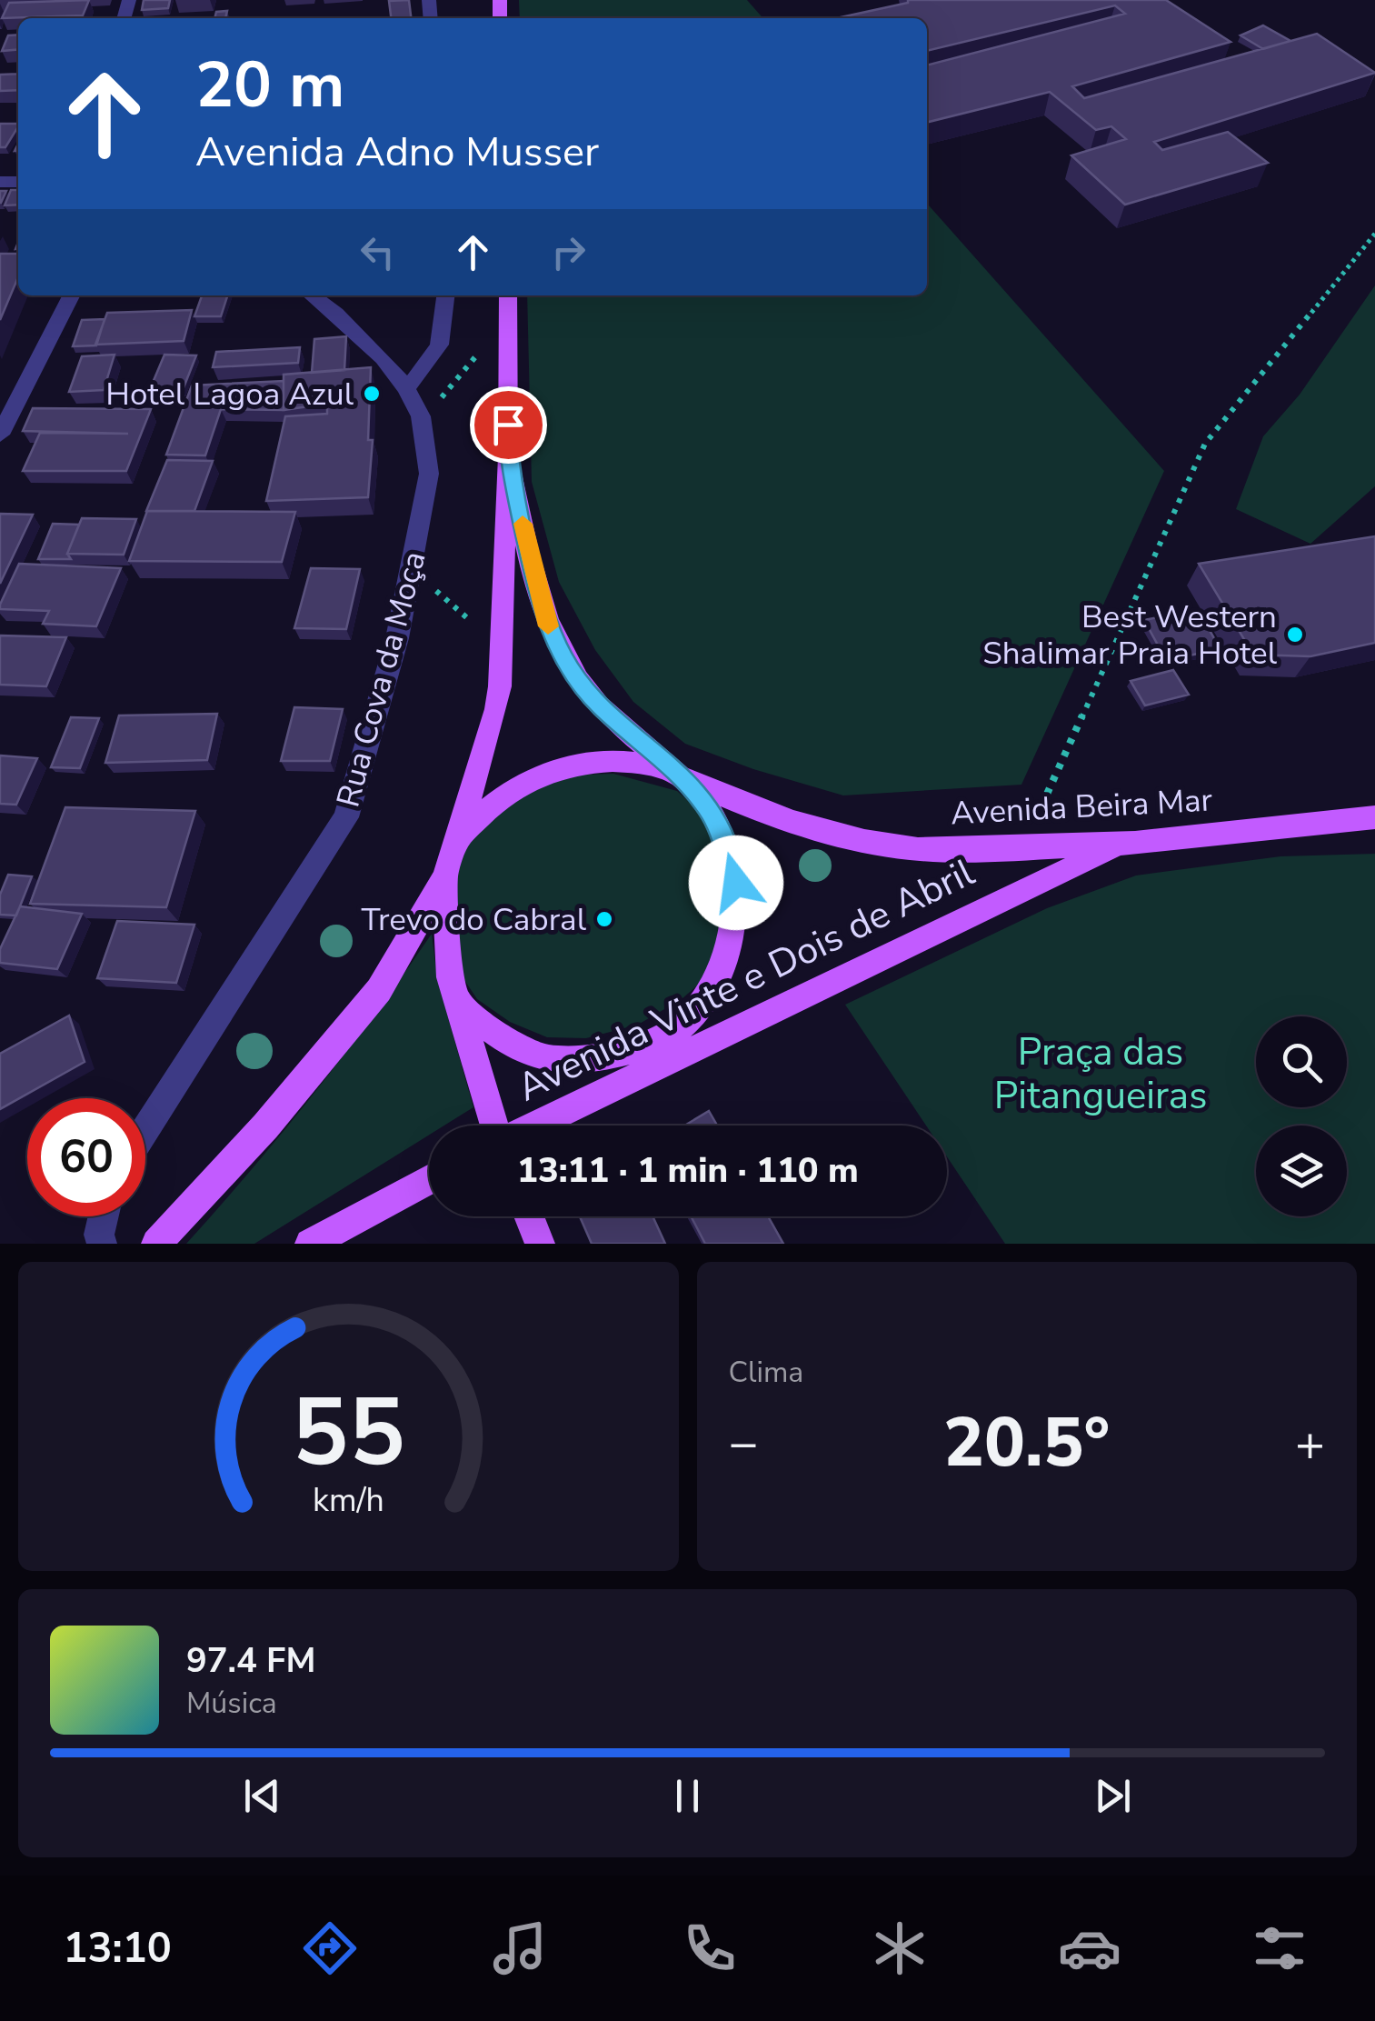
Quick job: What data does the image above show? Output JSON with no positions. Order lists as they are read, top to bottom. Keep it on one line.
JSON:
{"streets":{"main road":["Avenida Beira Mar","Avenida Vinte e Dois de Abril"],"street":["Rua Cova da Moça"]},"crossings":[["Avenida Beira Mar","Avenida Vinte e Dois de Abril"]],"parks":["Praça das Pitangueiras"],"places":["Hotel Lagoa Azul","Best Western Shalimar Praia Hotel","Trevo do Cabral"],"page":{"turn":["20 m","Avenida Adno Musser"],"limit":"60","trip":"13:11 · 1 min · 110 m","tile":"Clima","heat":["−","20.5°","+"],"song":["97.4 FM","Música"],"tabs":"13:10","gauge":["55","km/h"]}}
